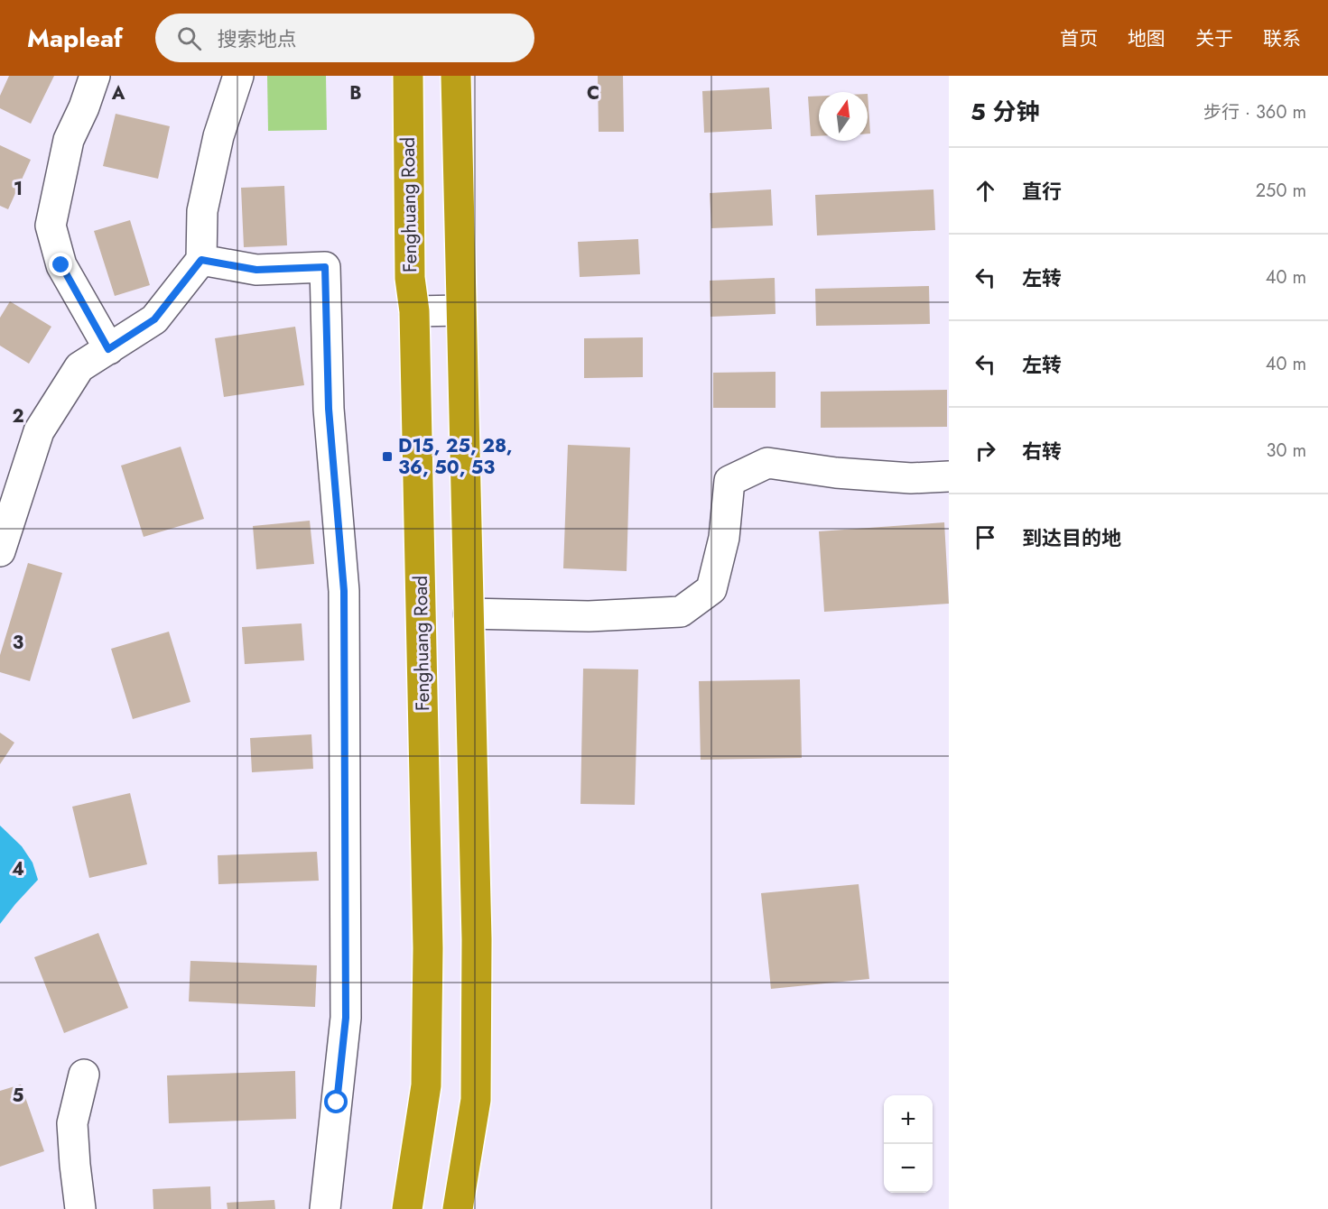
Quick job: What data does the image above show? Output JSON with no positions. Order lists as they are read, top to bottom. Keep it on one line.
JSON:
{"streets":{"highway":["Fenghuang Road"]},"places":{"transit":["D15, 25, 28, 36, 50, 53"]},"north":"top","page":{"header":"Mapleaf","search":"搜索地点","nav":["首页","地图","关于","联系"],"heading":["5 分钟","步行 · 360 m"],"list":[["直行","250 m"],["左转","40 m"],["左转","40 m"],["右转","30 m"],"到达目的地"],"map_buttons":["+","−"]},"grid":{"columns":["A","B","C"],"rows":["1","2","3","4","5"]}}
